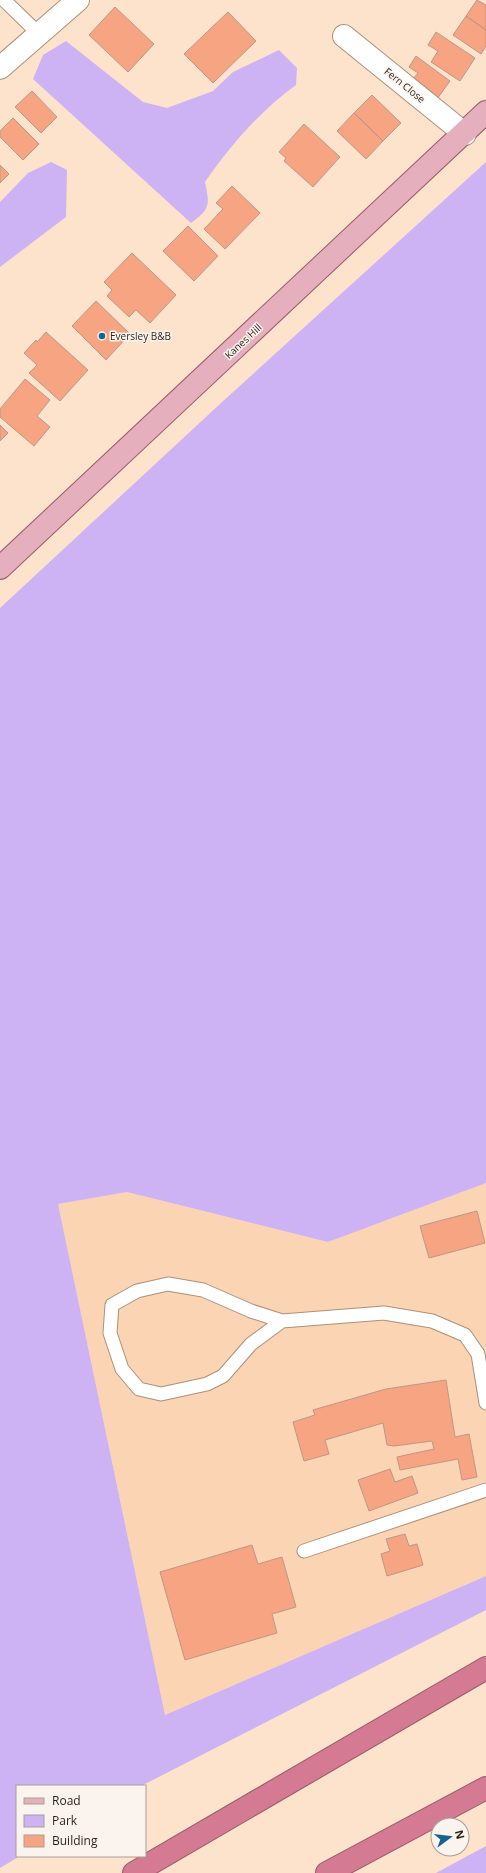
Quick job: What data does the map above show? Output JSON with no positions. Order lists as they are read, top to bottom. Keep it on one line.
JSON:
{"streets":{"main road":["Kanes Hill"],"street":["Fern Close"]},"crossings":[["Fern Close","Kanes Hill"]],"places":["Eversley B&B"],"legend":["Road","Park","Building"],"north":"right"}
